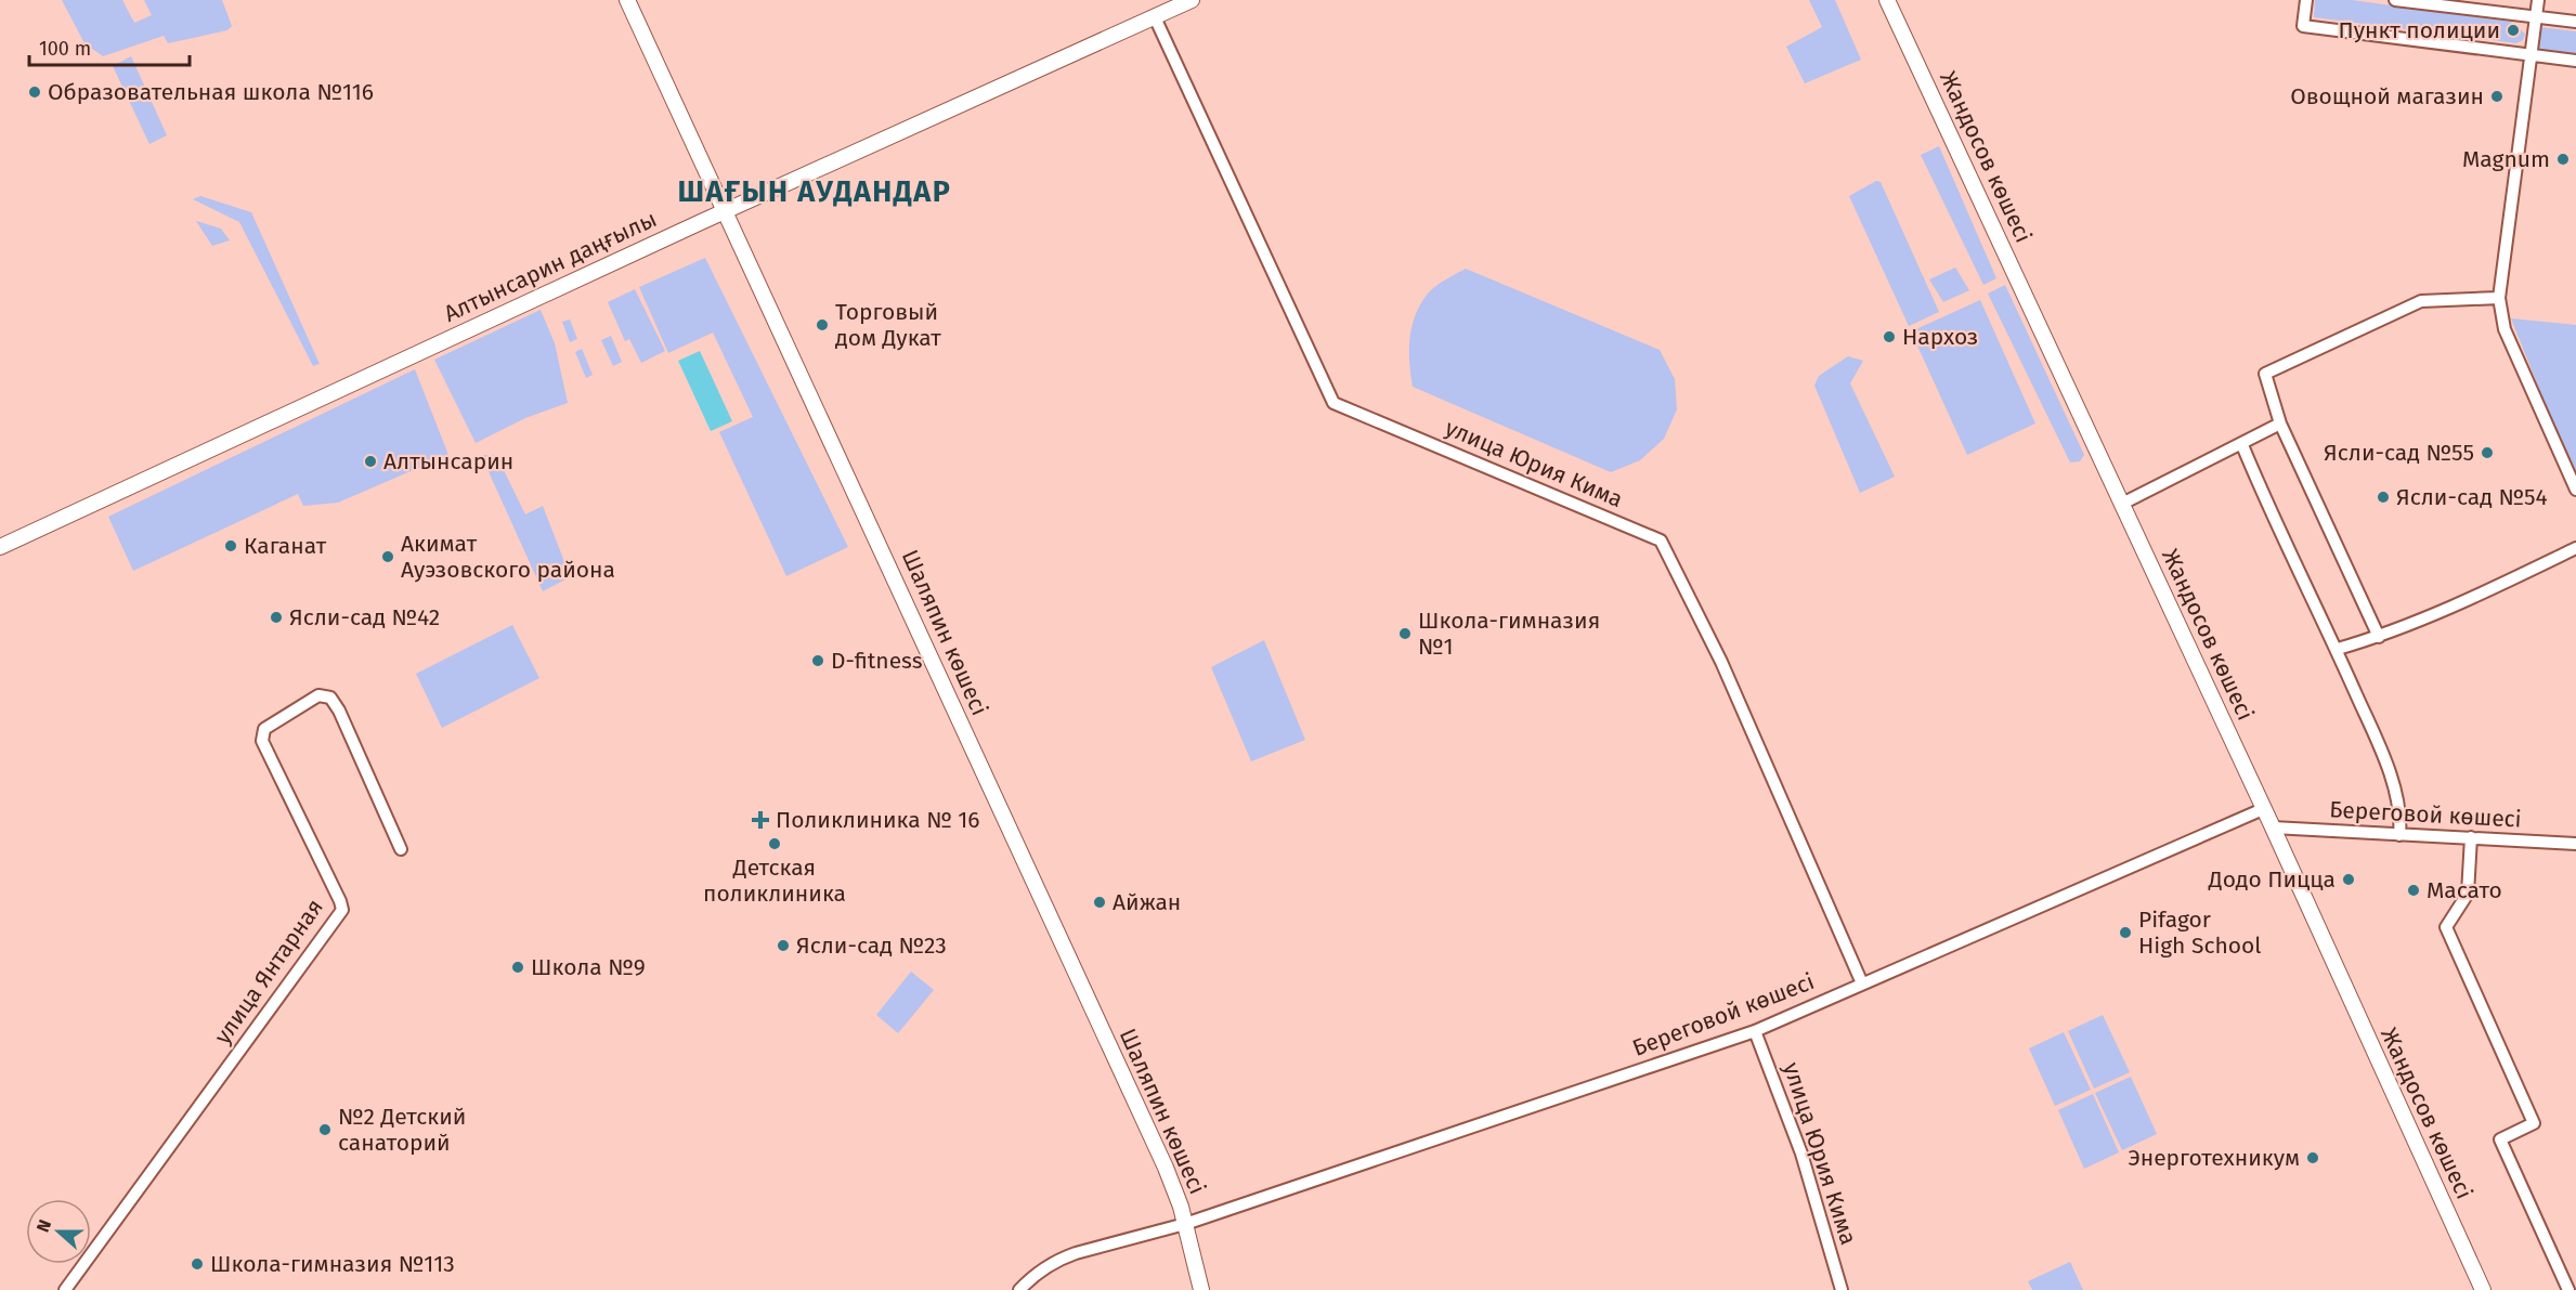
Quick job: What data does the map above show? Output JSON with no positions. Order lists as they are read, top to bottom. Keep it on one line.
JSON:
{"streets":{"main road":["Жандосов көшесі","Алтынсарин даңғылы","Шаляпин көшесі"],"street":["улица Юрия Кима","Береговой көшесі","улица Янтарная"]},"crossings":[["Жандосов көшесі","Береговой көшесі"],["Алтынсарин даңғылы","улица Юрия Кима"],["Алтынсарин даңғылы","Шаляпин көшесі"],["улица Юрия Кима","Береговой көшесі"],["Шаляпин көшесі","Береговой көшесі"]],"districts":["ШАҒЫН АУДАНДАР"],"places":{"other":["Пункт полиции","Образовательная школа №116","Овощной магазин","Magnum","Торговый дом Дукат","Нархоз","Ясли-сад №55","Алтынсарин","Ясли-сад №54","Каганат","Акимат Ауэзовского района","Ясли-сад №42","Школа-гимназия №1","D-fitness","Детская поликлиника","Додо Пицца","Масато","Айжан","Pifagor High School","Ясли-сад №23","Школа №9","№2 Детский санаторий","Энерготехникум","Школа-гимназия №113"],"health":["Поликлиника № 16"]},"scale_bar":"100 m","north":"left"}
